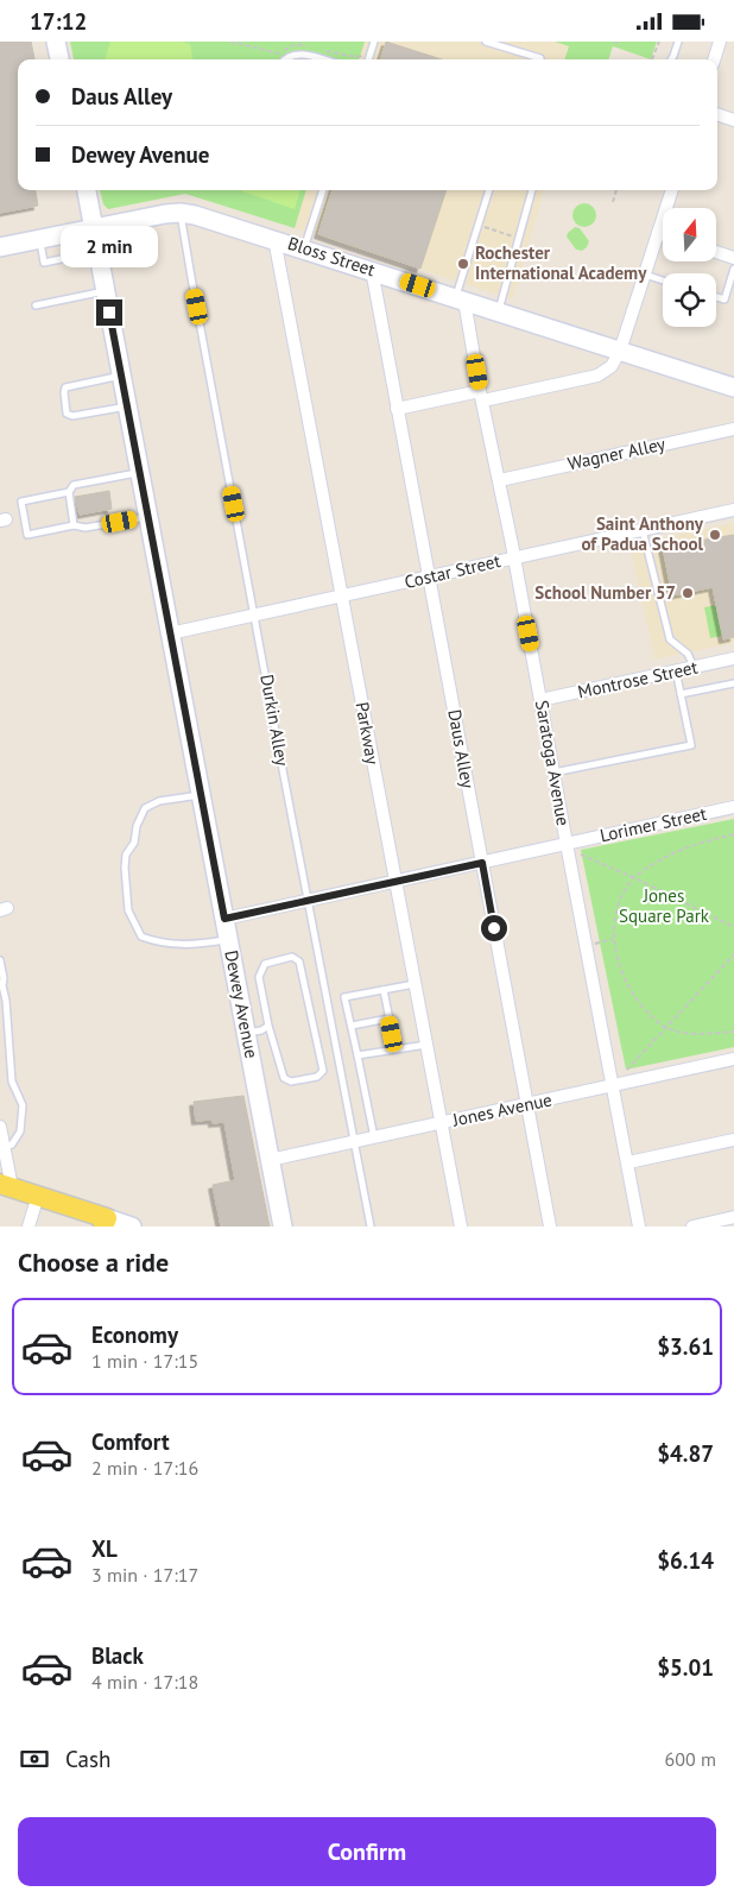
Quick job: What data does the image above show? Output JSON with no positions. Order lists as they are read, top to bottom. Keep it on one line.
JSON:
{"streets":{"street":["Bloss Street","Wagner Alley","Costar Street","Montrose Street","Parkway","Daus Alley","Saratoga Avenue","Lorimer Street","Dewey Avenue","Jones Avenue"],"lane":["Durkin Alley"]},"crossings":[["Bloss Street","Durkin Alley"],["Bloss Street","Parkway"],["Bloss Street","Daus Alley"],["Bloss Street","Saratoga Avenue"],["Bloss Street","Dewey Avenue"],["Wagner Alley","Saratoga Avenue"],["Costar Street","Durkin Alley"],["Costar Street","Parkway"],["Costar Street","Daus Alley"],["Costar Street","Saratoga Avenue"],["Costar Street","Dewey Avenue"],["Montrose Street","Saratoga Avenue"],["Durkin Alley","Lorimer Street"],["Durkin Alley","Jones Avenue"],["Parkway","Lorimer Street"],["Parkway","Jones Avenue"],["Daus Alley","Lorimer Street"],["Daus Alley","Jones Avenue"],["Saratoga Avenue","Lorimer Street"],["Saratoga Avenue","Jones Avenue"],["Lorimer Street","Dewey Avenue"],["Dewey Avenue","Jones Avenue"]],"parks":["Jones Square Park"],"places":["Rochester International Academy","Saint Anthony of Padua School","School Number 57"],"north":"top","page":{"status":"17:12","banner":["Daus Alley","Dewey Avenue"],"bubble":"2 min","heading":"Choose a ride","list":[{"name":"Economy","note":"1 min · 17:15","value":"$3.61"},{"name":"Comfort","note":"2 min · 17:16","value":"$4.87"},{"name":"XL","note":"3 min · 17:17","value":"$6.14"},{"name":"Black","note":"4 min · 17:18","value":"$5.01"}],"pay":["Cash","600 m"],"buttons":"Confirm"}}
